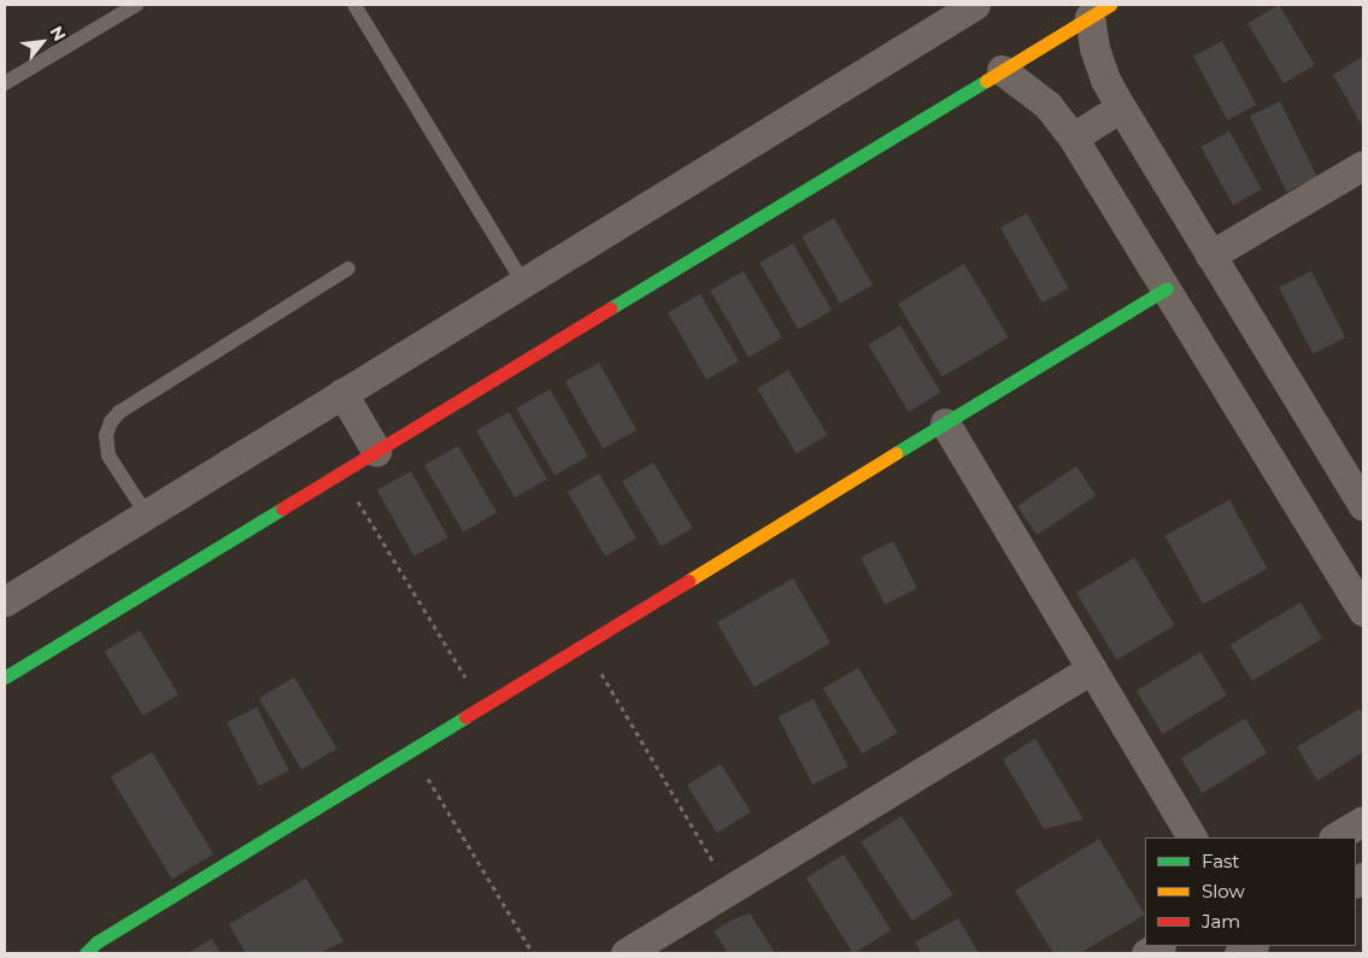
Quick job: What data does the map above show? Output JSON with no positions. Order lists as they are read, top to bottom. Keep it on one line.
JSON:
{"legend":["Fast","Slow","Jam"],"north":"top right"}
